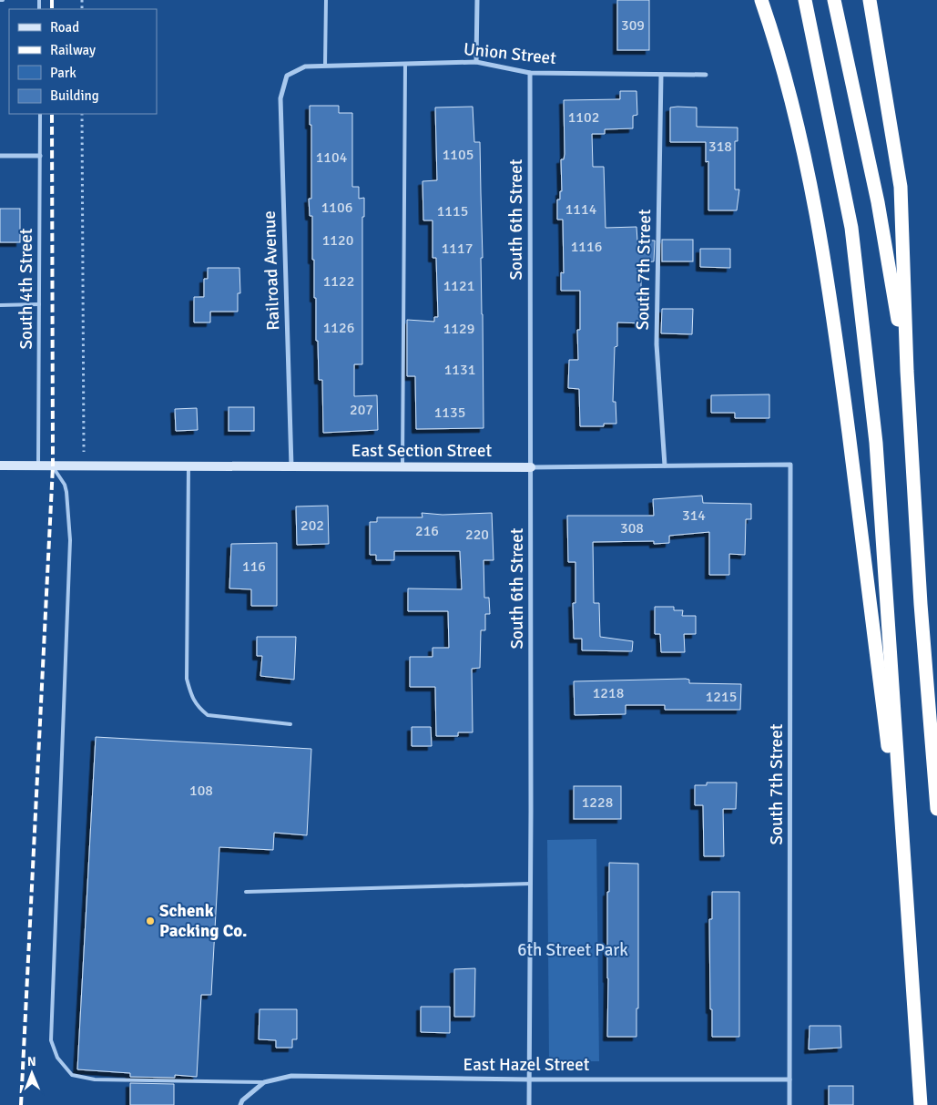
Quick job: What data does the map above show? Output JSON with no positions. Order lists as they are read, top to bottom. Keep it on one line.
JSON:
{"streets":{"street":["Union Street","South 6th Street","South 7th Street","Railroad Avenue","East Section Street","East Hazel Street"],"lane":["South 4th Street"]},"crossings":[["Union Street","South 6th Street"],["Union Street","South 7th Street"],["Union Street","Railroad Avenue"],["South 6th Street","East Section Street"],["South 6th Street","East Hazel Street"],["South 7th Street","East Section Street"],["South 7th Street","East Hazel Street"],["Railroad Avenue","East Section Street"],["South 4th Street","East Section Street"]],"parks":["6th Street Park"],"places":["Schenk Packing Co."],"house_numbers":["309","1102","318","1105","1104","1106","1114","1115","1120","1116","1117","1122","1121","1126","1129","1131","207","1135","314","202","308","216","220","116","1218","1215","108","1228"],"legend":["Road","Railway","Park","Building"],"north":"top"}
